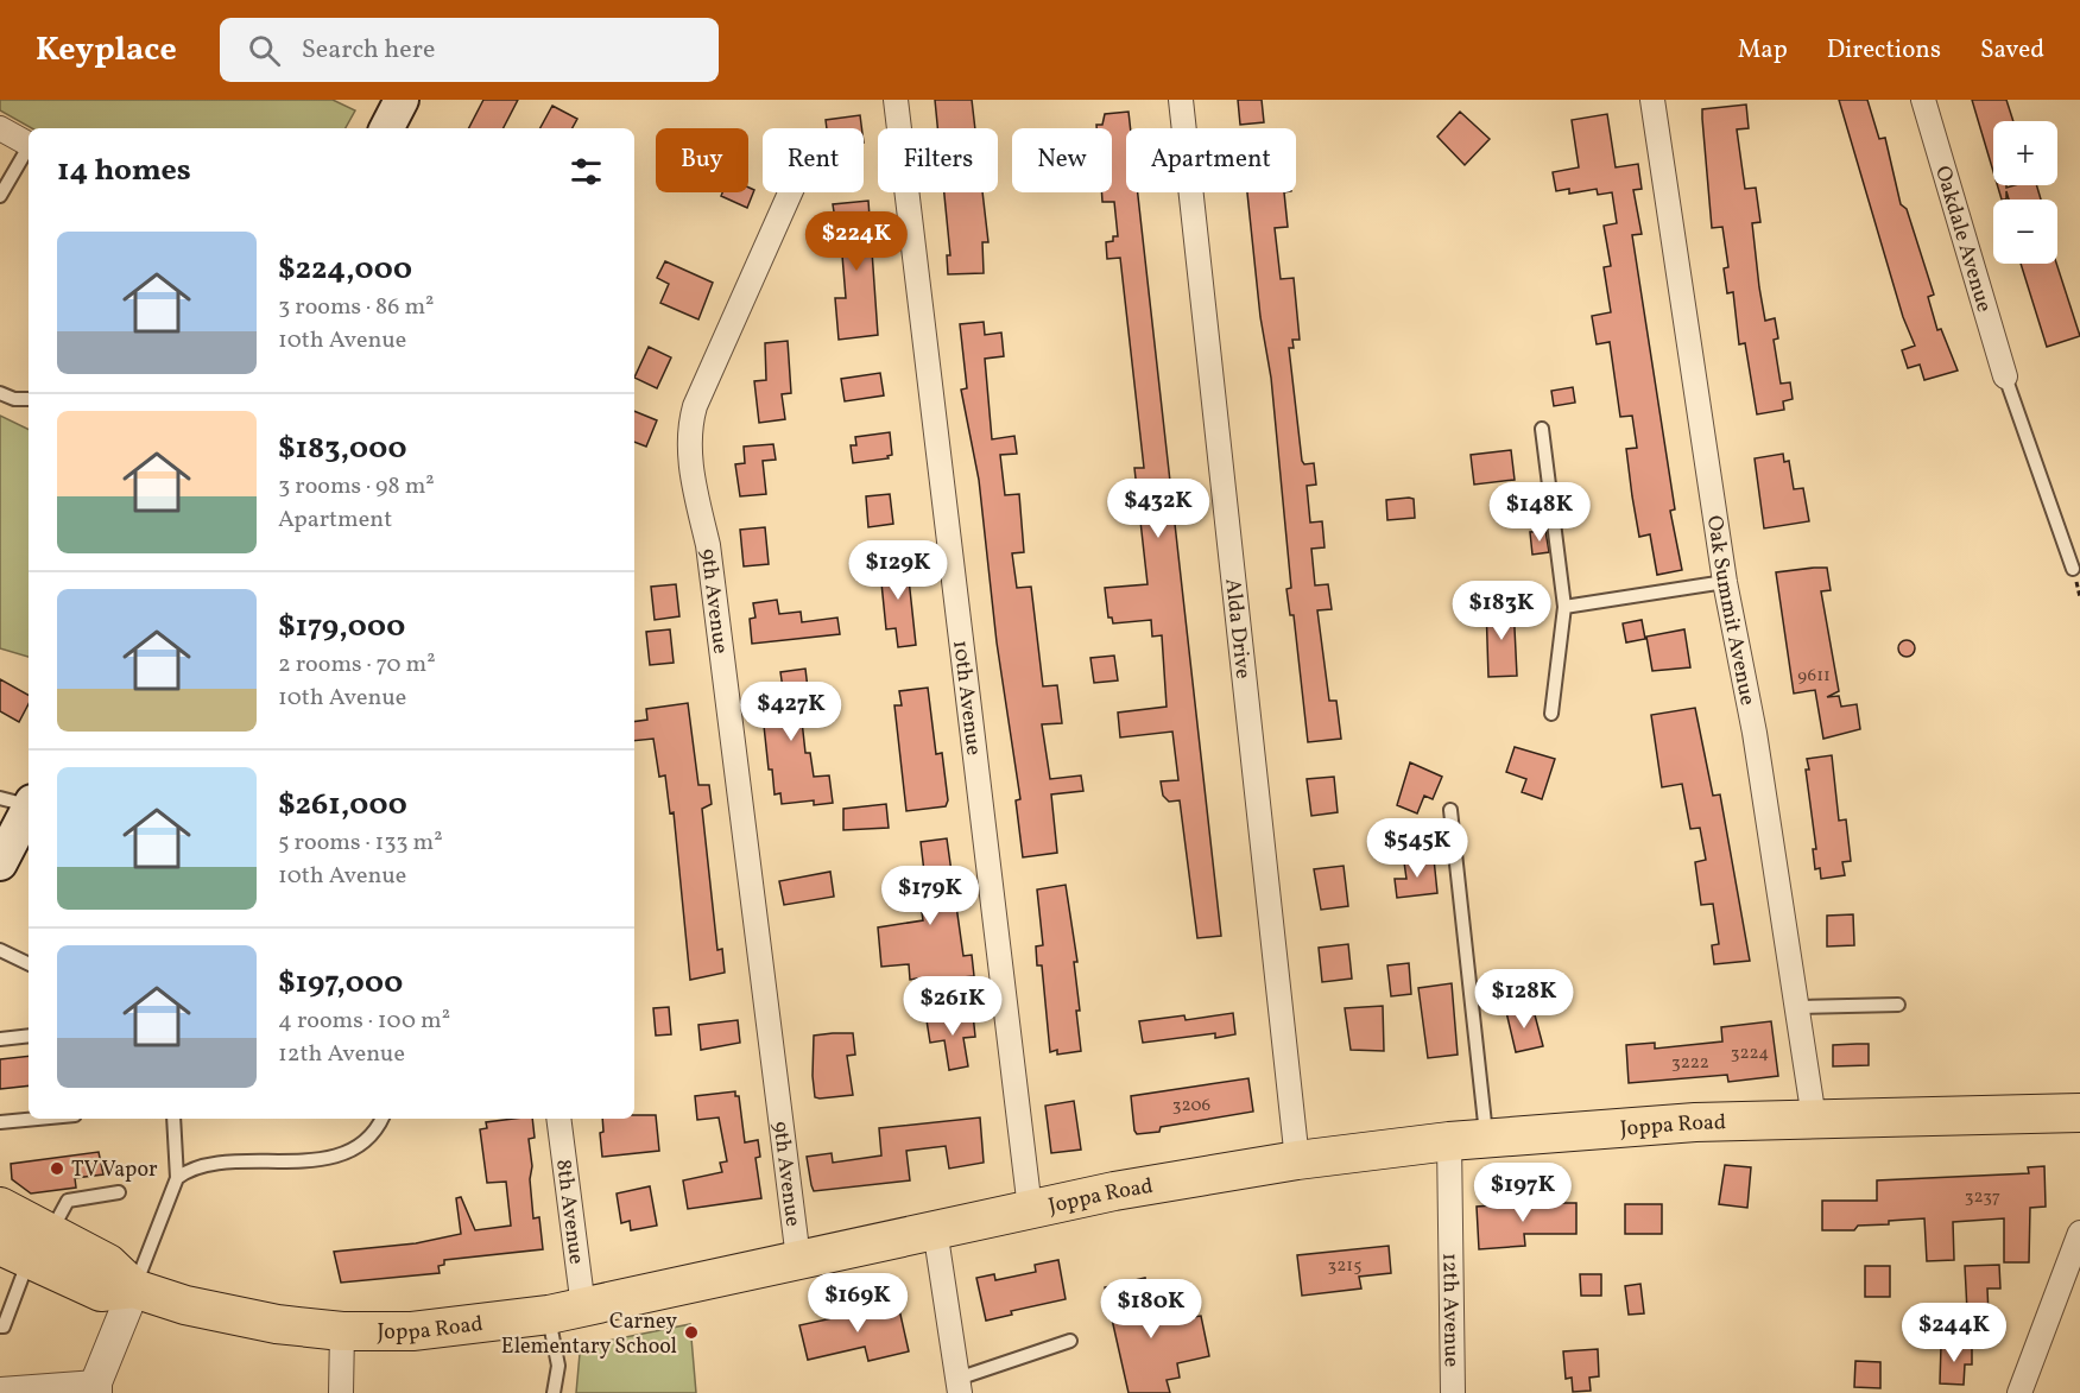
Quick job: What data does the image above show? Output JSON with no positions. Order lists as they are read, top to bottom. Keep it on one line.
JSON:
{"streets":{"main road":["Joppa Road"],"street":["Oakdale Avenue","9th Avenue","Oak Summit Avenue","Alda Drive","10th Avenue","8th Avenue","12th Avenue"]},"crossings":[["9th Avenue","Joppa Road"],["Oak Summit Avenue","Joppa Road"],["Alda Drive","Joppa Road"],["10th Avenue","Joppa Road"],["Joppa Road","8th Avenue"],["Joppa Road","12th Avenue"]],"places":["TV Vapor","Carney Elementary School"],"house_numbers":["9611","3224","3222","3206","3237","3215"],"page":{"header":"Keyplace","search":"Search here","nav":["Map","Directions","Saved"],"map_buttons":["+","−"],"chip":["Buy","Rent","Filters","New","Apartment"],"heading":"14 homes","price":["$224K","$432K","$148K","$129K","$183K","$427K","$545K","$179K","$128K","$261K","$197K","$169K","$180K","$244K"],"list":[{"name":"$224,000","note":"3 rooms · 86 m² · 10th Avenue"},{"name":"$183,000","note":"3 rooms · 98 m² · Apartment"},{"name":"$179,000","note":"2 rooms · 70 m² · 10th Avenue"},{"name":"$261,000","note":"5 rooms · 133 m² · 10th Avenue"},{"name":"$197,000","note":"4 rooms · 100 m² · 12th Avenue"}]}}
